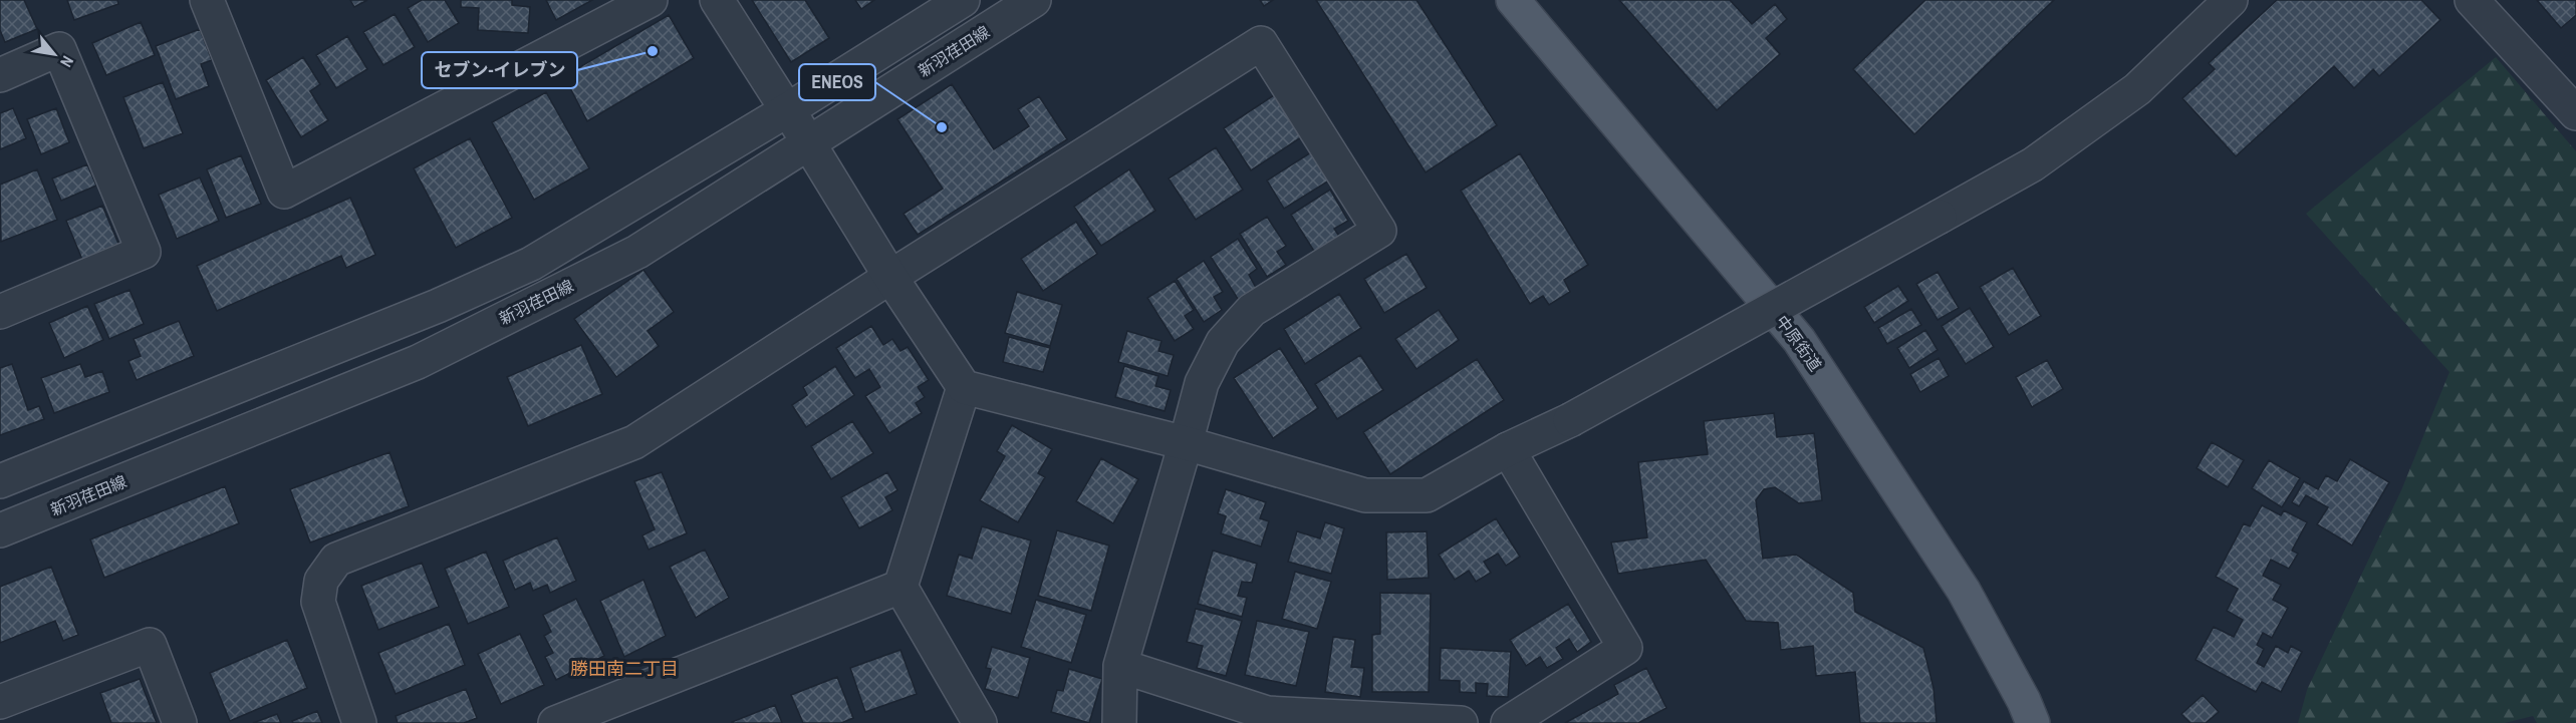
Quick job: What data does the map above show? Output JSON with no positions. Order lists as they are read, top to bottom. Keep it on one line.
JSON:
{"streets":{"main road":["中原街道"],"street":["新羽荏田線"]},"districts":["勝田南二丁目"],"places":["セブン-イレブン","ENEOS"],"north":"bottom right"}
